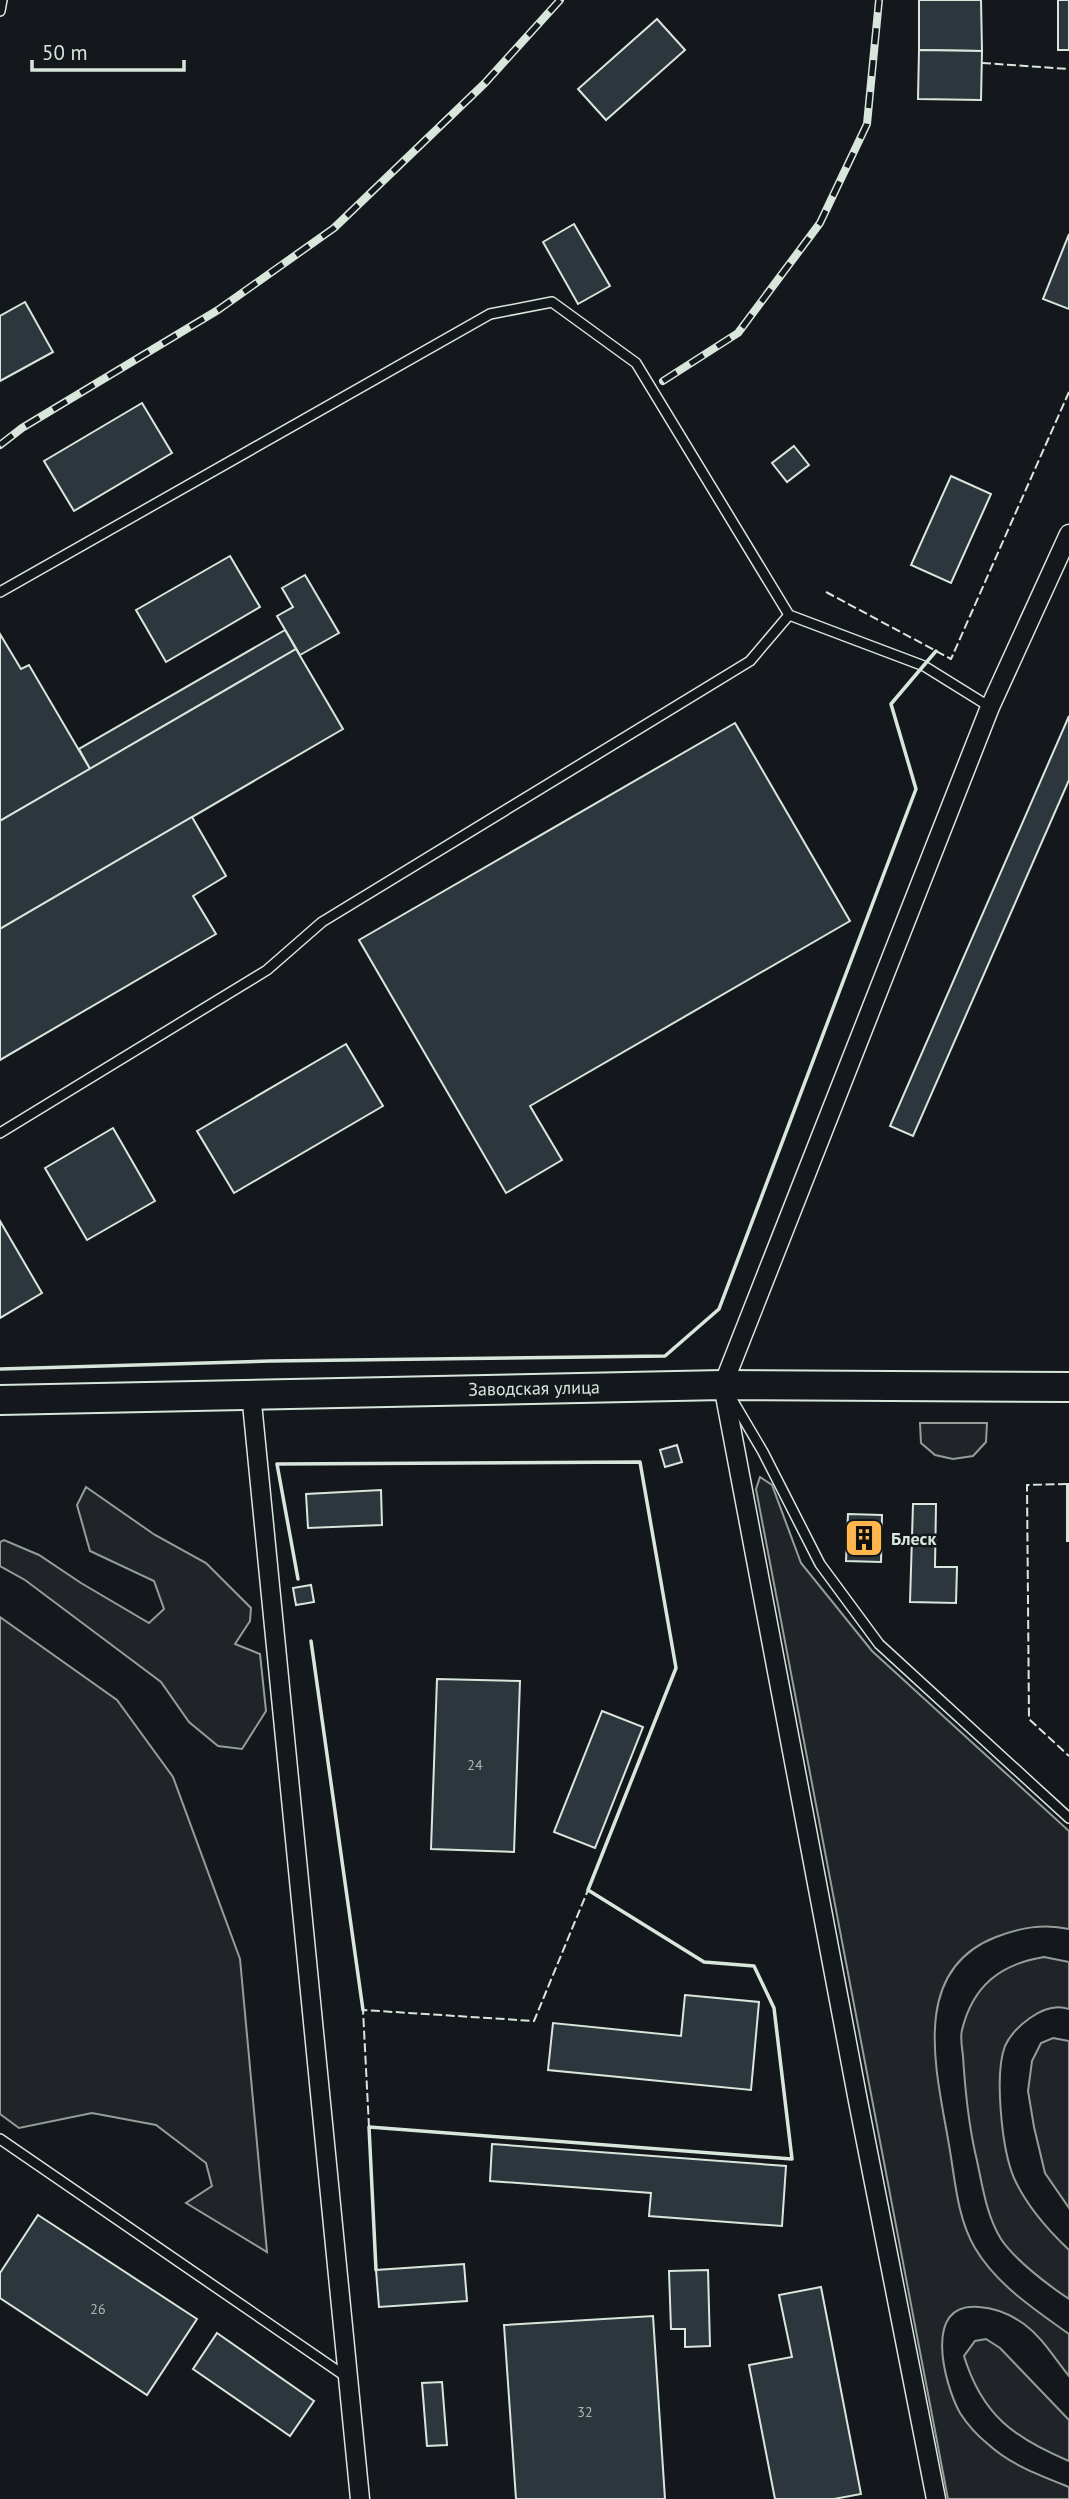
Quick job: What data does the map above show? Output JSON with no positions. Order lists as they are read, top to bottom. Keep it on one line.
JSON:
{"streets":{"main road":["Заводская улица"]},"places":{"building":["Блеск"]},"house_numbers":["24","26","32"],"scale_bar":"50 m"}
